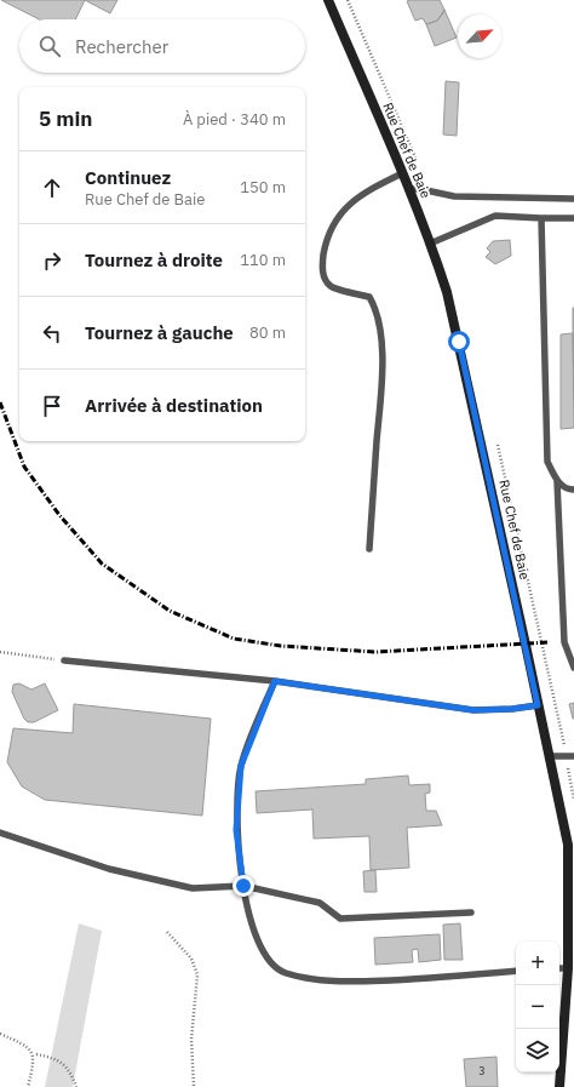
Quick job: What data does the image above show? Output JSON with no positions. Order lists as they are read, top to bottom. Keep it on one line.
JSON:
{"streets":{"street":["Rue Chef de Baie"]},"house_numbers":["3"],"north":"top right","page":{"search":"Rechercher","heading":["5 min","À pied · 340 m"],"list":[["Continuez","Rue Chef de Baie","150 m"],["Tournez à droite","110 m"],["Tournez à gauche","80 m"],"Arrivée à destination"],"map_buttons":["+","−"]}}
